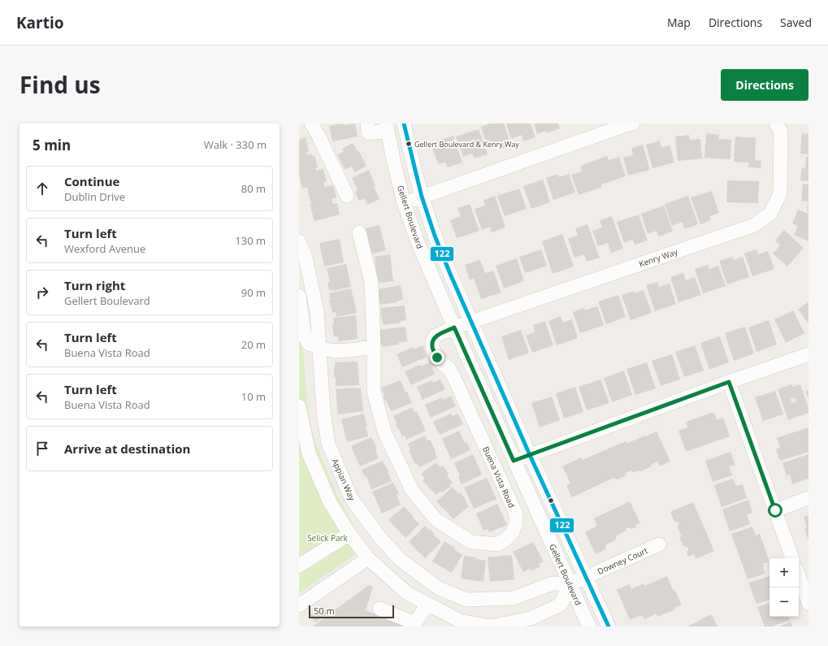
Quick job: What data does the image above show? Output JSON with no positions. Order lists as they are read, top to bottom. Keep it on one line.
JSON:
{"streets":{"street":["Gellert Boulevard","Kenry Way","Buena Vista Road","Appian Way","Downey Court"]},"crossings":[["Gellert Boulevard","Kenry Way"],["Gellert Boulevard","Buena Vista Road"],["Gellert Boulevard","Appian Way"],["Gellert Boulevard","Downey Court"],["Kenry Way","Buena Vista Road"],["Appian Way","Downey Court"]],"parks":["Selick Park"],"places":["Gellert Boulevard & Kenry Way"],"lines":["transit line 122"],"scale_bar":"50 m","page":{"header":"Kartio","nav":["Map","Directions","Saved"],"title":"Find us","buttons":"Directions","heading":["5 min","Walk · 330 m"],"list":[["Continue","Dublin Drive","80 m"],["Turn left","Wexford Avenue","130 m"],["Turn right","Gellert Boulevard","90 m"],["Turn left","Buena Vista Road","20 m"],["Turn left","Buena Vista Road","10 m"],"Arrive at destination"],"map_buttons":["+","−"],"scale":"50 m"}}
